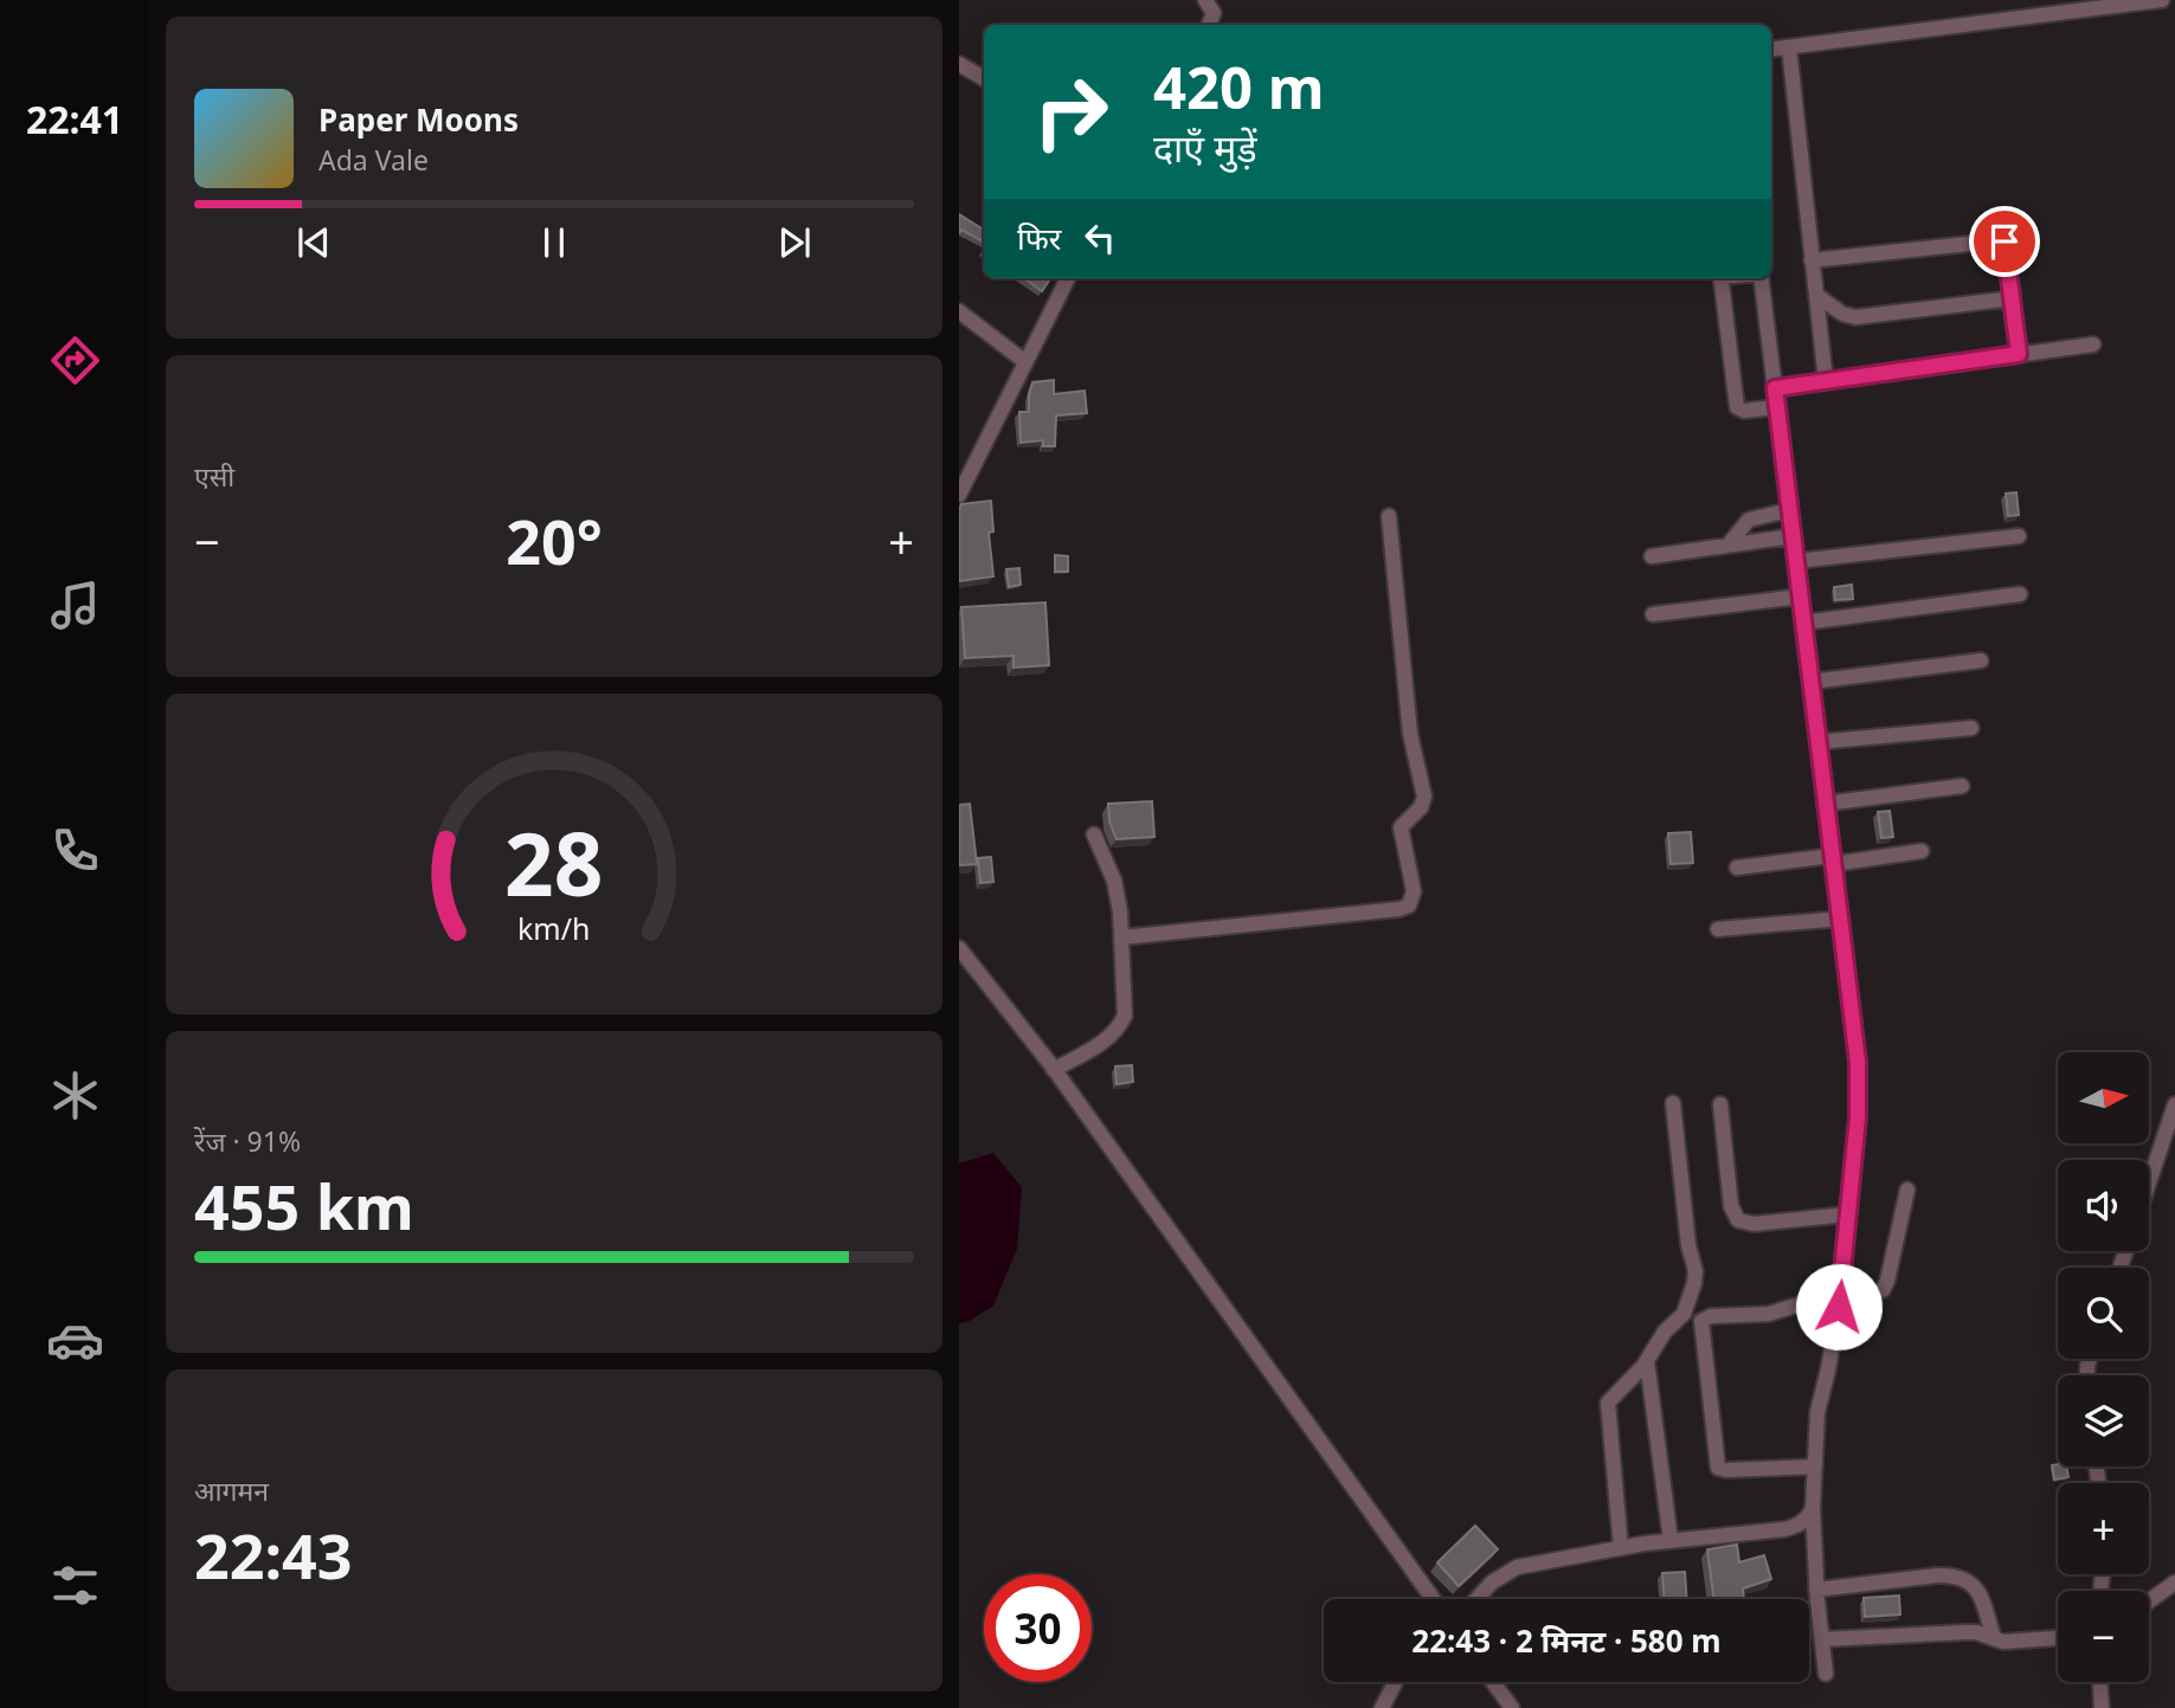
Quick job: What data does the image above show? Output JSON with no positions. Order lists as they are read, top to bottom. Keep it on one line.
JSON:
{"north":"right","page":{"tabs":"22:41","turn":["420 m","दाएँ मुड़ें"],"song":["Paper Moons","Ada Vale"],"then":"फिर","tile":["एसी",["रेंज · 91%","455 km"],["आगमन","22:43"]],"heat":["−","20°","+"],"map_buttons":["+","−"],"limit":"30","trip":"22:43 · 2 मिनट · 580 m","gauge":["28","km/h"]}}
